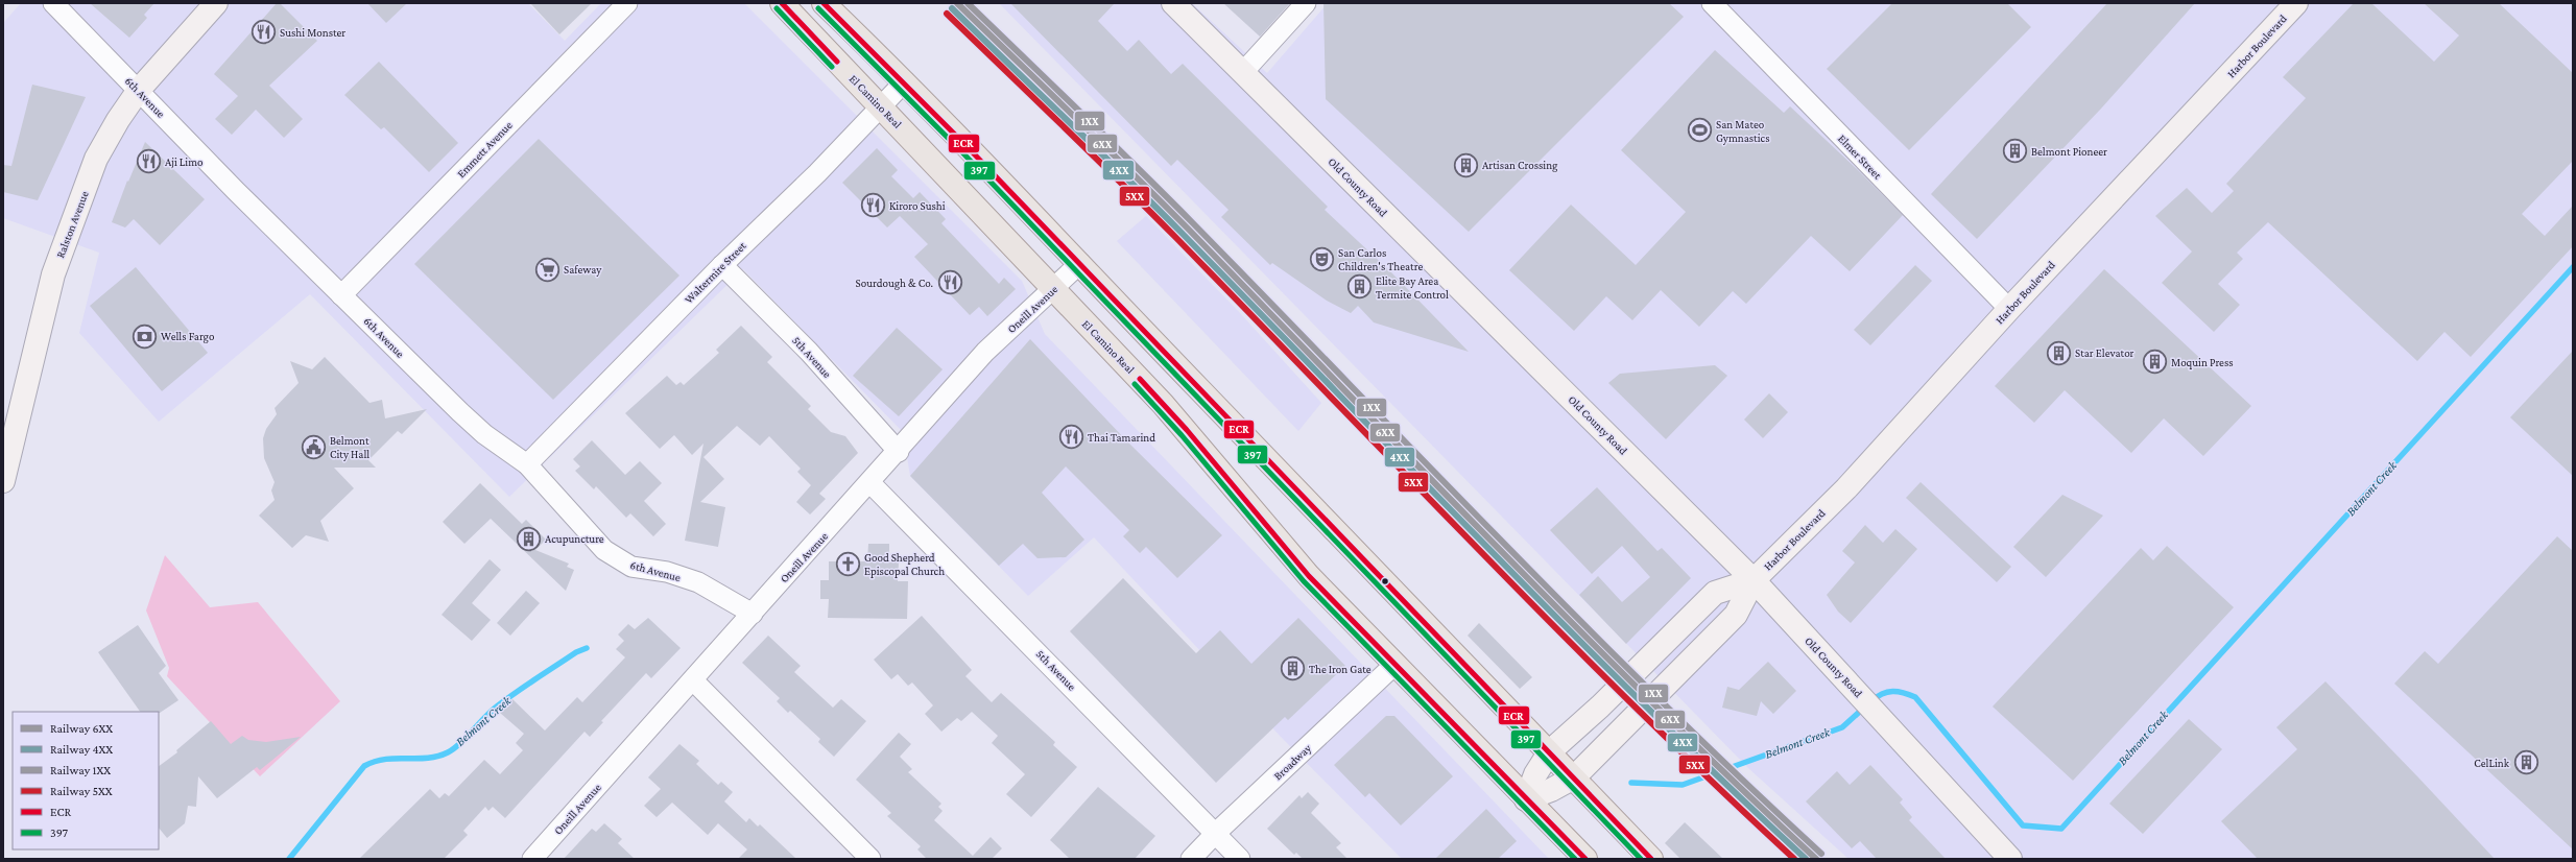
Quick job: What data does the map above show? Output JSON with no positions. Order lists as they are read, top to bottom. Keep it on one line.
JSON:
{"streets":{"main road":["Harbor Boulevard","El Camino Real","Old County Road","Ralston Avenue"],"street":["6th Avenue","Emmett Avenue","Elmer Street","Waltermire Street","Oneill Avenue","5th Avenue","Broadway"]},"crossings":[["Harbor Boulevard","El Camino Real"],["Harbor Boulevard","Elmer Street"],["Harbor Boulevard","Old County Road"],["6th Avenue","Emmett Avenue"],["6th Avenue","Ralston Avenue"],["6th Avenue","Waltermire Street"],["6th Avenue","Oneill Avenue"],["El Camino Real","Waltermire Street"],["El Camino Real","Oneill Avenue"],["El Camino Real","Broadway"],["Waltermire Street","5th Avenue"],["Oneill Avenue","5th Avenue"],["5th Avenue","Broadway"]],"water":["Belmont Creek"],"places":{"restaurant":["Sushi Monster","Aji Limo","Kiroro Sushi","Sourdough & Co.","Thai Tamarind"],"sports":["San Mateo Gymnastics"],"building":["Belmont Pioneer","Artisan Crossing","Elite Bay Area Termite Control","Star Elevator","Moquin Press","Acupuncture","The Iron Gate","CelLink"],"theatre":["San Carlos Children's Theatre"],"supermarket":["Safeway"],"bank":["Wells Fargo"],"public building":["Belmont City Hall"],"church":["Good Shepherd Episcopal Church"]},"lines":["rail line 6XX","rail line 1XX","transit line ECR","rail line 4XX","transit line 397","rail line 5XX"],"legend":["Railway 6XX","Railway 4XX","Railway 1XX","Railway 5XX","ECR","397"]}
